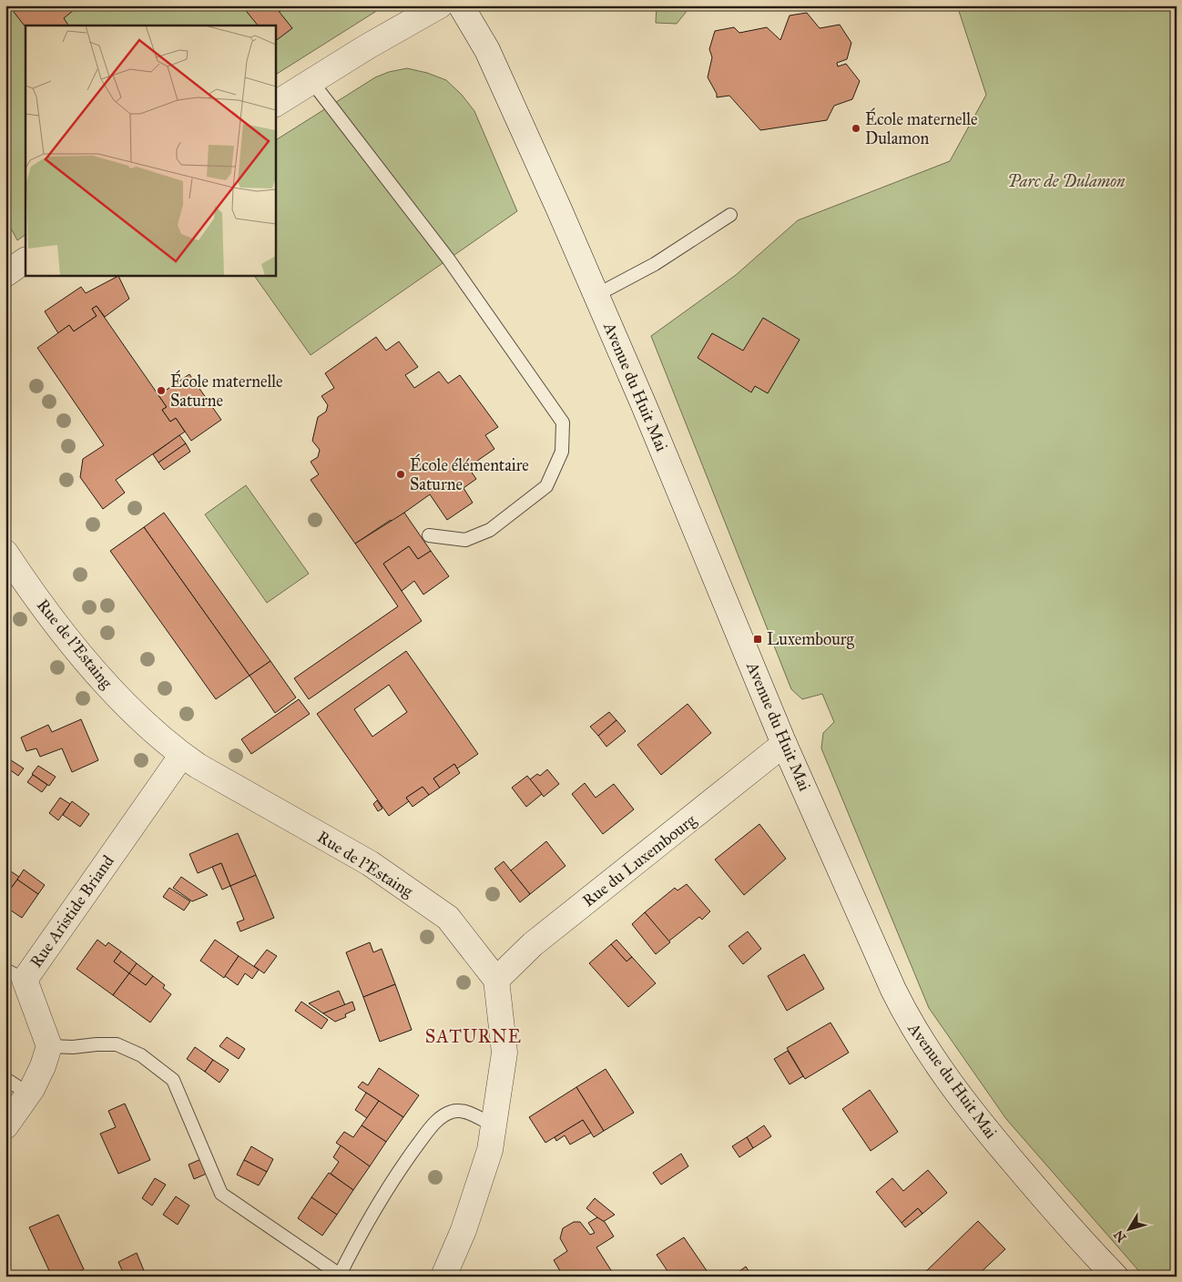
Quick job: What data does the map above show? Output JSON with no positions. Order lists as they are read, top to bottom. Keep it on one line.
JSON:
{"streets":{"street":["Avenue du Huit Mai","Rue de l'Estaing","Rue du Luxembourg","Rue Aristide Briand"]},"crossings":[["Avenue du Huit Mai","Rue du Luxembourg"],["Rue de l'Estaing","Rue du Luxembourg"],["Rue de l'Estaing","Rue Aristide Briand"]],"districts":["SATURNE"],"parks":["Parc de Dulamon"],"places":{"other":["École maternelle Dulamon","École maternelle Saturne","École élémentaire Saturne"],"transit":["Luxembourg"]},"north":"bottom left"}
